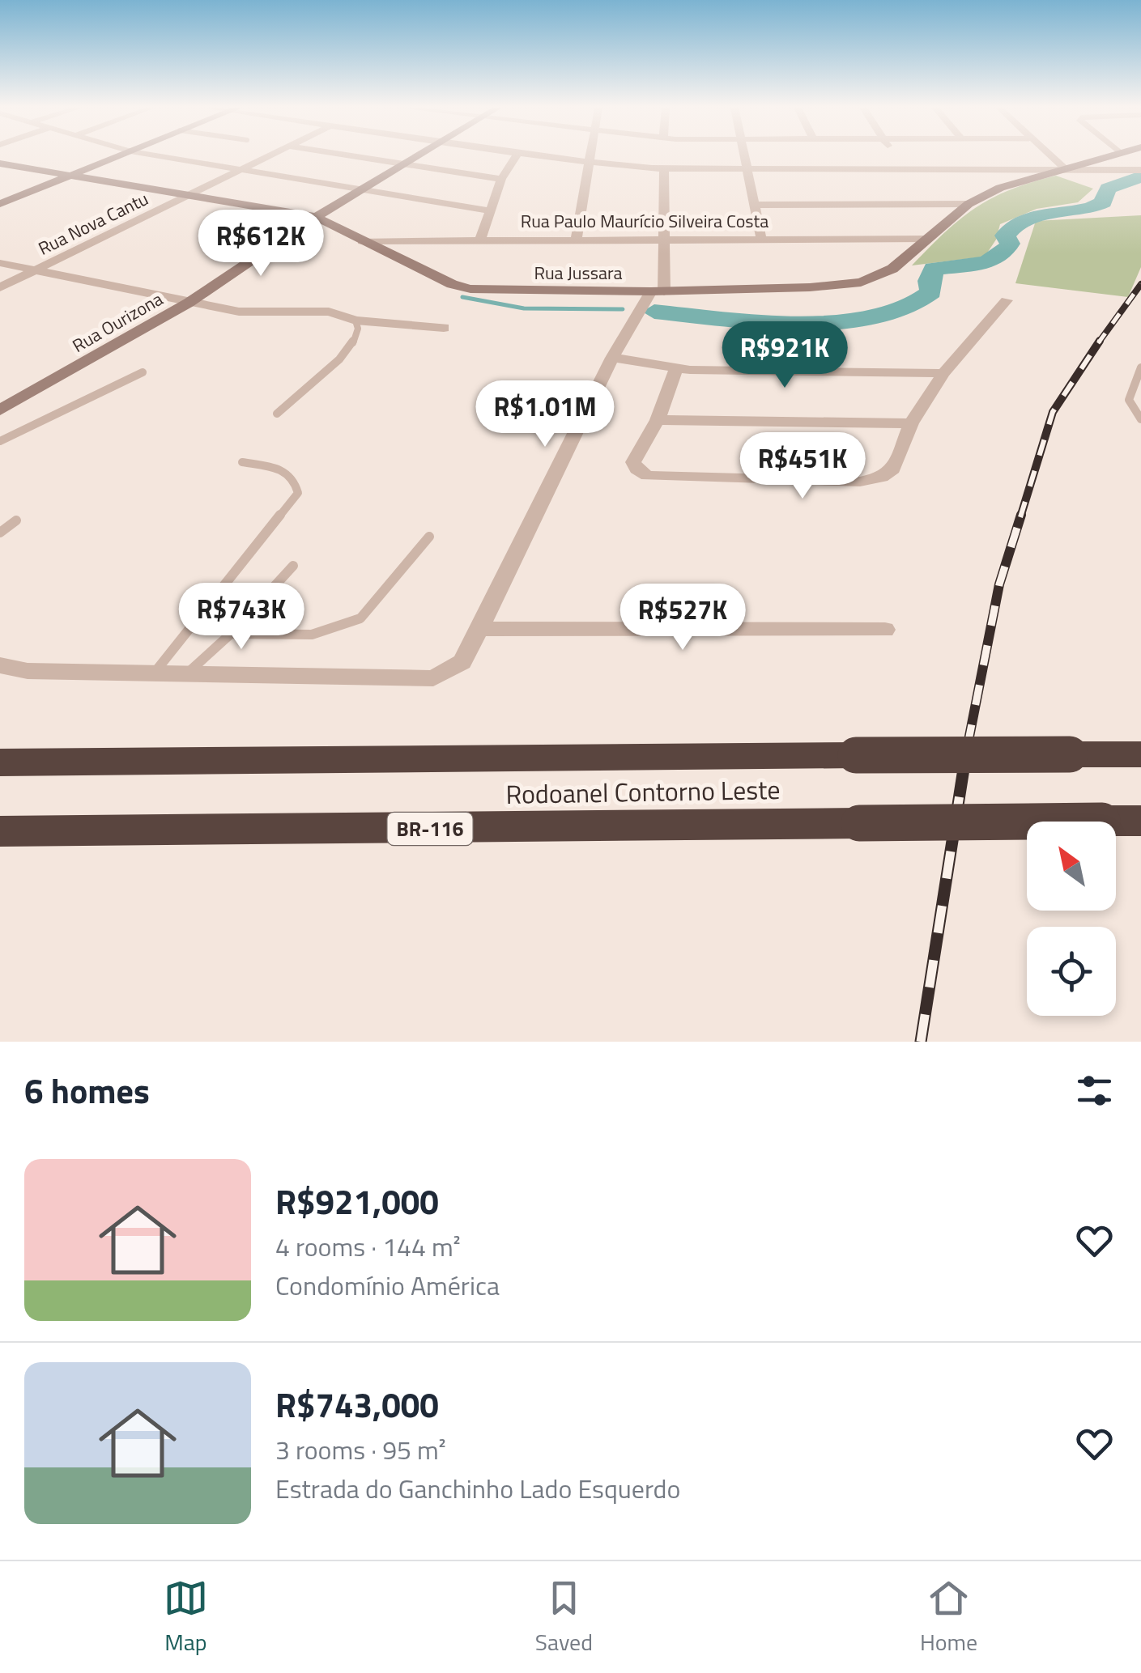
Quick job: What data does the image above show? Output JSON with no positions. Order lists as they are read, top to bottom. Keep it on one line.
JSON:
{"streets":{"highway":["Rodoanel Contorno Leste","BR-116"],"street":["Rua Paulo Maurício Silveira Costa","Rua Nova Cantu","Rua Jussara","Rua Ourizona"]},"crossings":[["Rua Paulo Maurício Silveira Costa","Rua Jussara"],["Rua Nova Cantu","Rua Jussara"],["Rua Jussara","Rua Ourizona"]],"north":"top left","page":{"price":["R$612K","R$921K","R$1.01M","R$451K","R$743K","R$527K"],"heading":"6 homes","list":[{"name":"R$921,000","note":"4 rooms · 144 m² · Condomínio América"},{"name":"R$743,000","note":"3 rooms · 95 m² · Estrada do Ganchinho Lado Esquerdo"}],"tabs":["Map","Saved","Home"]}}
